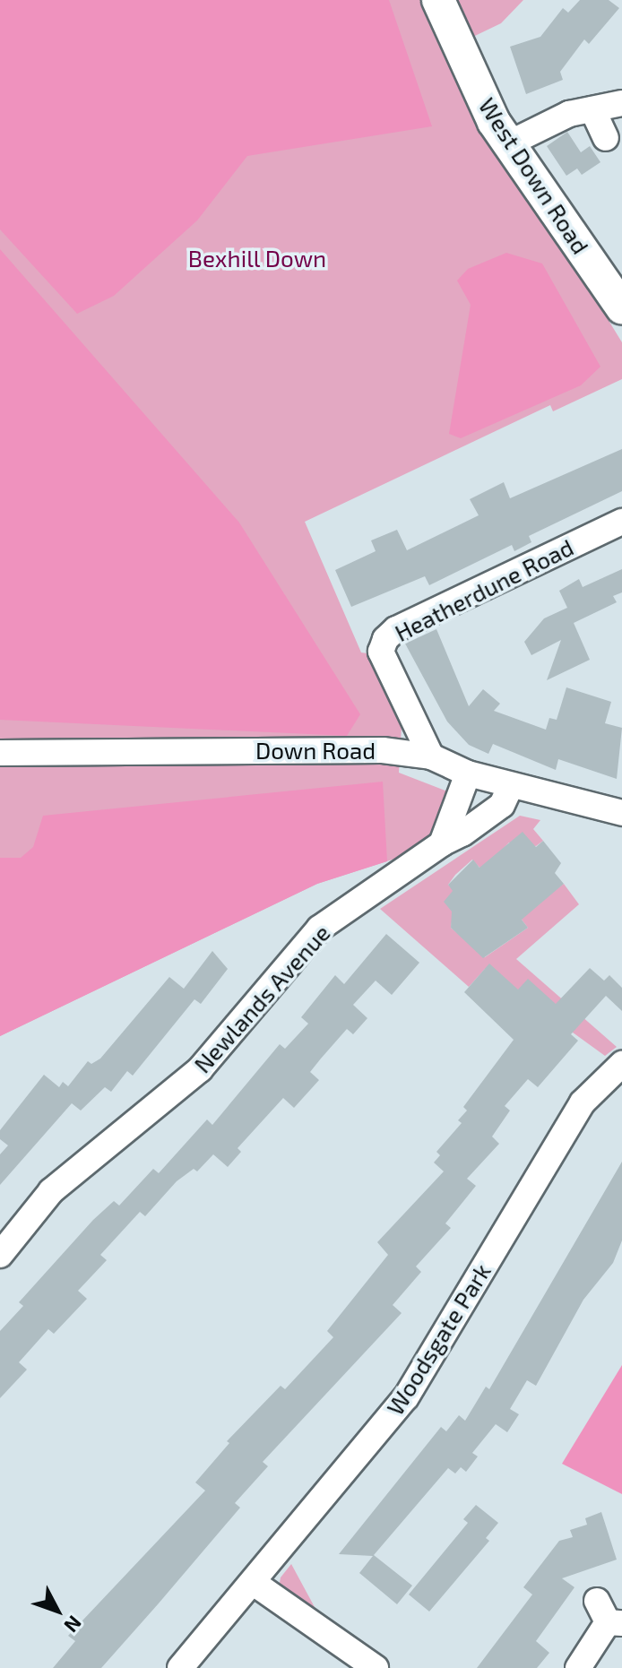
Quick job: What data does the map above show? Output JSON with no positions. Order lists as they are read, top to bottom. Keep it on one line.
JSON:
{"streets":{"street":["West Down Road","Heatherdune Road","Down Road","Newlands Avenue","Woodsgate Park"]},"crossings":[["Heatherdune Road","Down Road"],["Down Road","Newlands Avenue"]],"parks":["Bexhill Down"],"north":"bottom right"}
